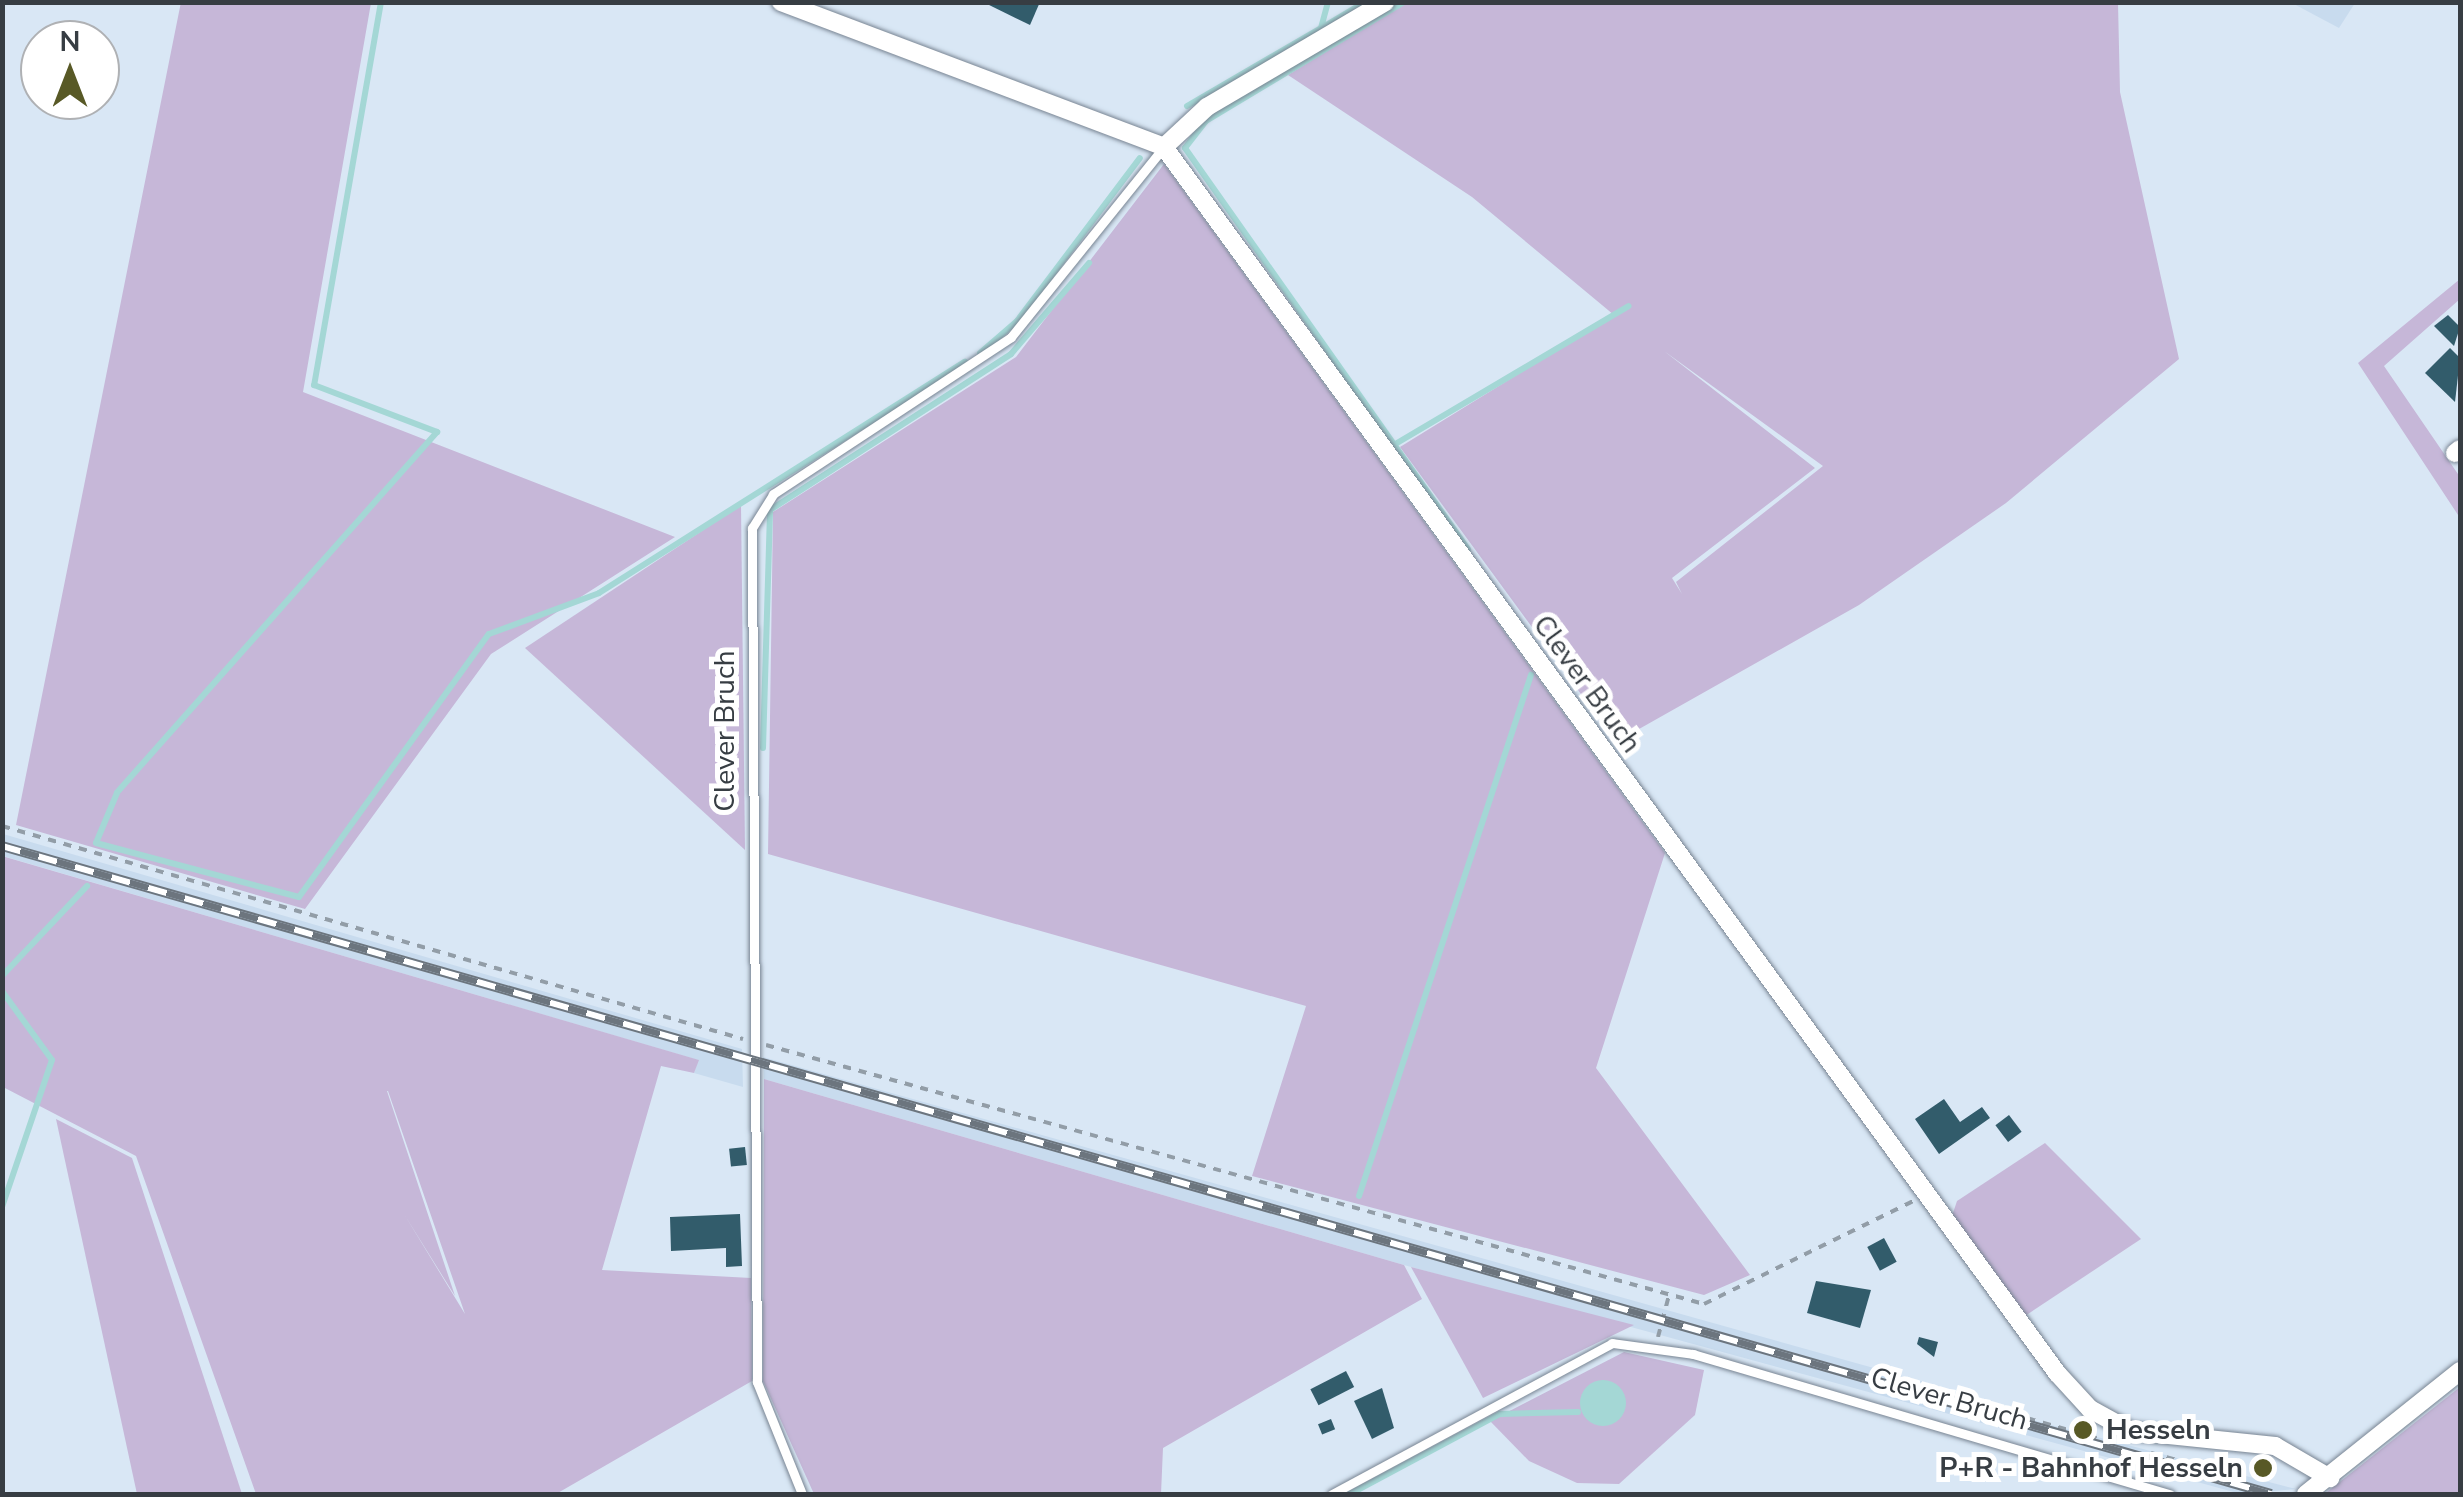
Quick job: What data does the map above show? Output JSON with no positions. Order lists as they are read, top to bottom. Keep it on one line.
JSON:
{"streets":{"street":["Clever Bruch"]},"places":["Hesseln","P+R - Bahnhof Hesseln"],"north":"top"}
